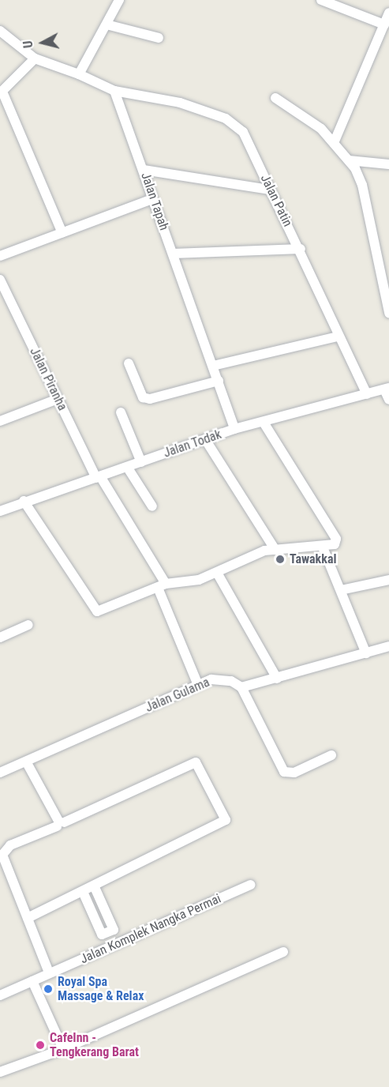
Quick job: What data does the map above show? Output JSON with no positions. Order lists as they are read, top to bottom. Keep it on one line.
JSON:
{"streets":{"street":["Jalan Patin","Jalan Tapah","Jalan Piranha","Jalan Todak","Jalan Gulama","Jalan Komplek Nangka Permai"]},"crossings":[["Jalan Patin","Jalan Tapah"],["Jalan Patin","Jalan Todak"],["Jalan Tapah","Jalan Todak"],["Jalan Piranha","Jalan Todak"],["Jalan Piranha","Jalan Gulama"]],"places":["Tawakkal","Royal Spa Massage & Relax","CafeInn - Tengkerang Barat"],"north":"left"}
